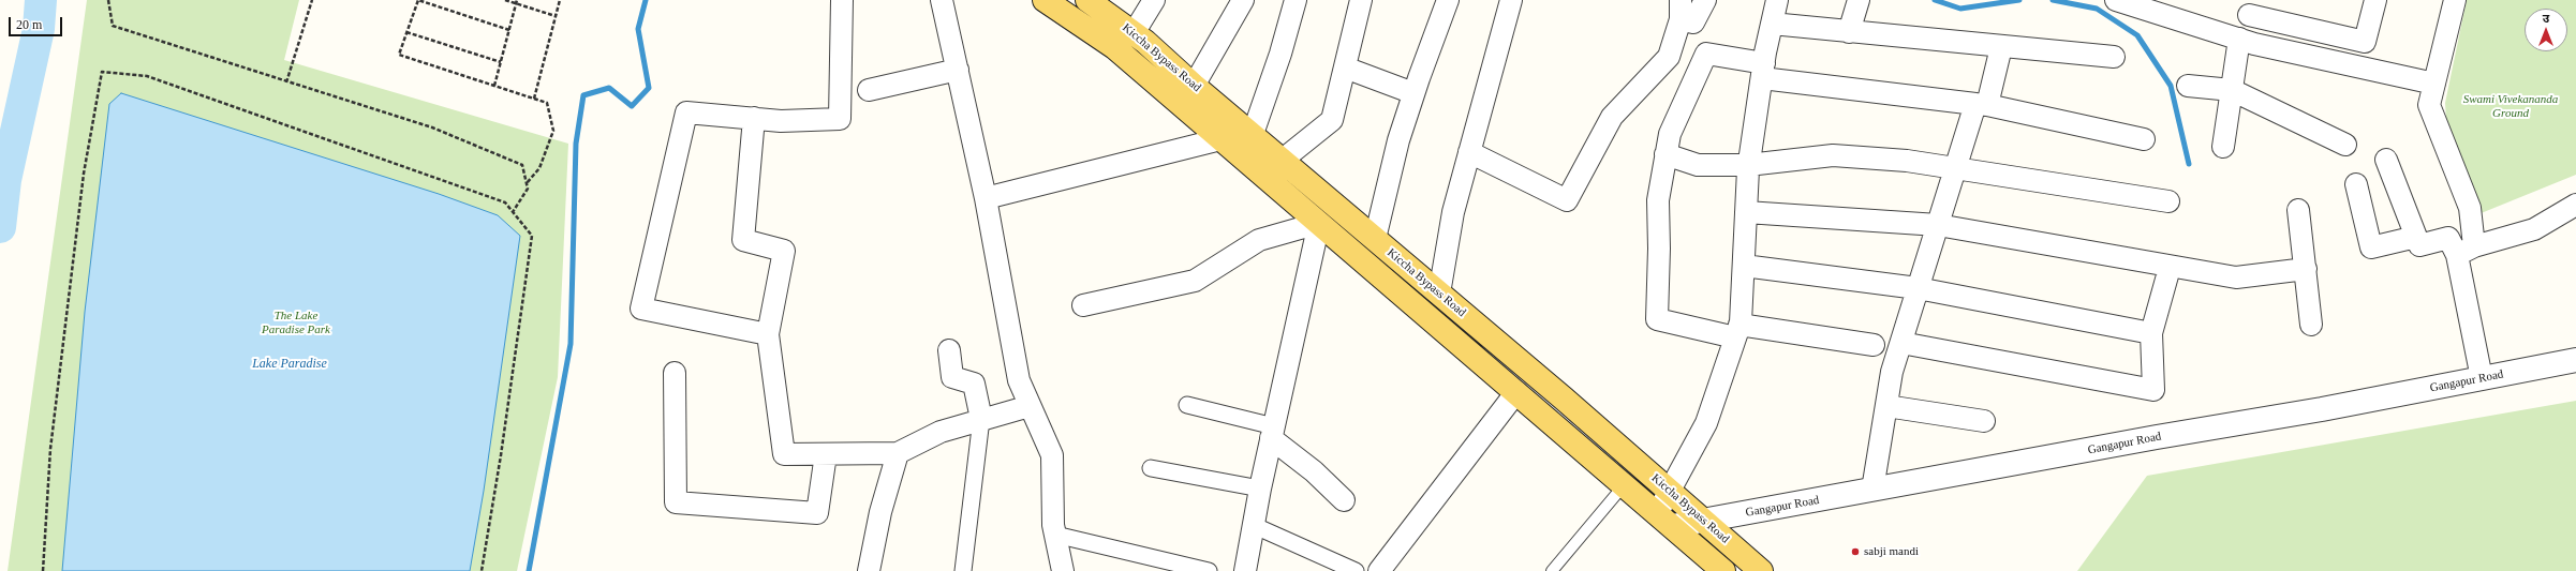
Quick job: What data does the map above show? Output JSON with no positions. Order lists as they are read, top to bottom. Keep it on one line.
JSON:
{"streets":{"main road":["Kiccha Bypass Road"],"street":["Gangapur Road"]},"crossings":[["Kiccha Bypass Road","Gangapur Road"]],"water":["Lake Paradise"],"parks":["Swami Vivekananda Ground","The Lake Paradise Park"],"places":["sabji mandi"],"scale_bar":"20 m","north":"top"}
